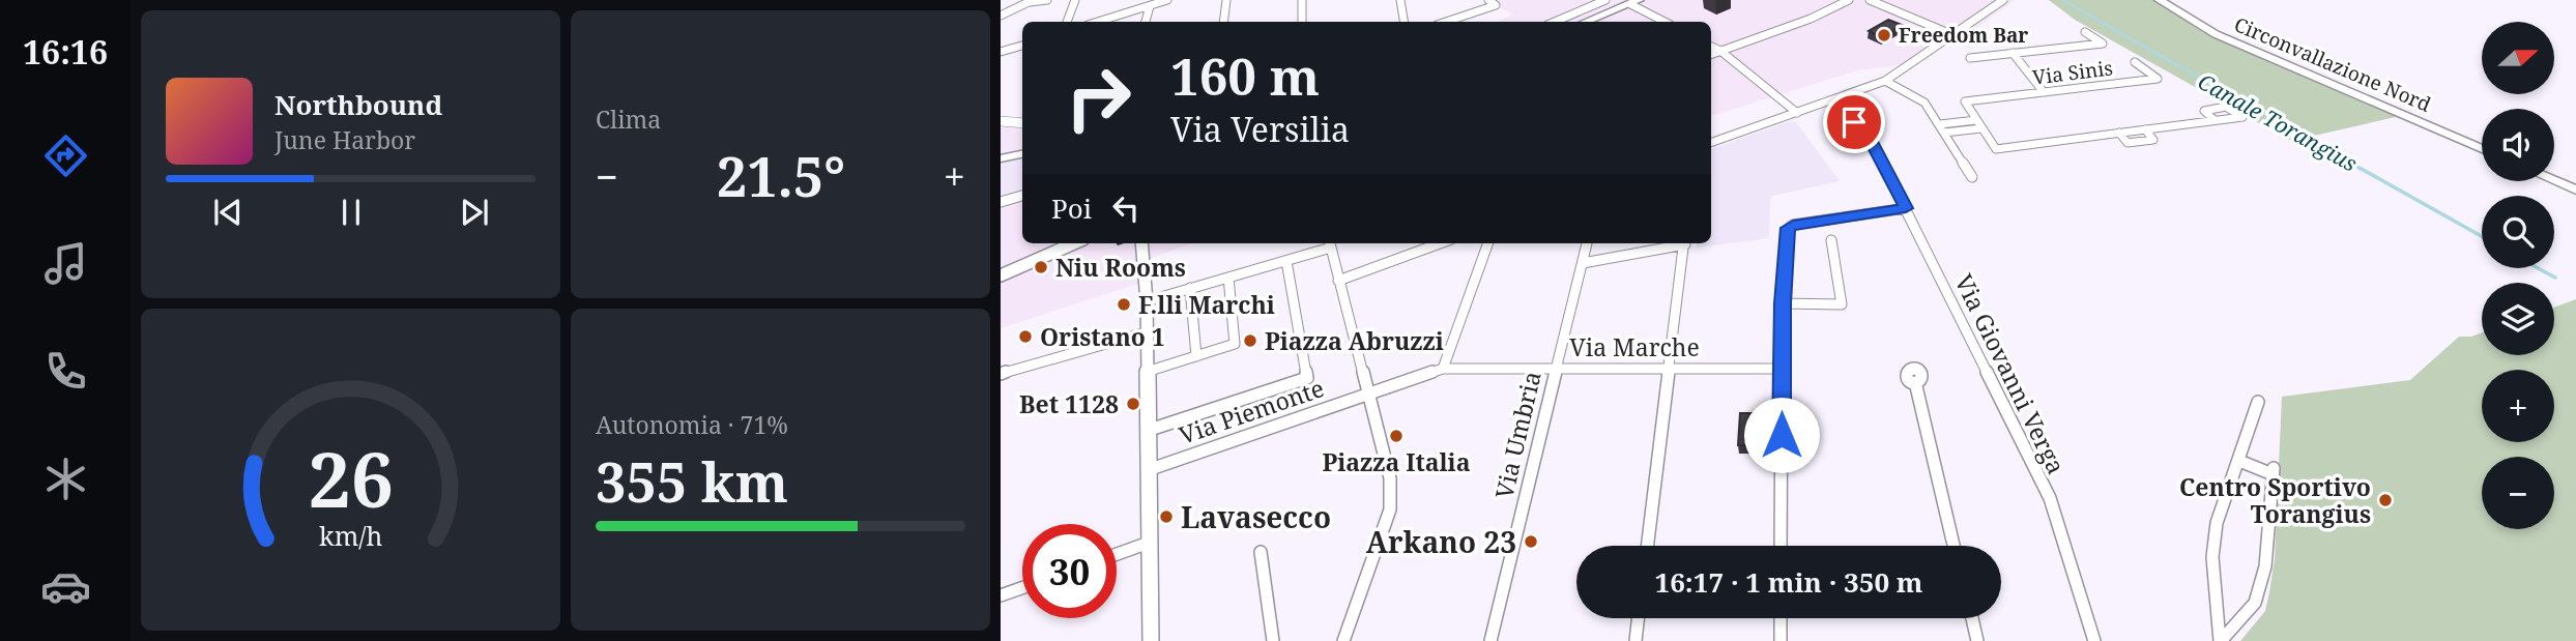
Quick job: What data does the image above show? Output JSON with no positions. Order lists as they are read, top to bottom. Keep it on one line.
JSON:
{"streets":{"main road":["Circonvallazione Nord"],"street":["Via Sinis","Via Marche","Via Giovanni Verga","Via Piemonte","Via Umbria"]},"crossings":[["Via Marche","Via Umbria"]],"water":["Canale Torangius"],"places":["Freedom Bar","Niu Rooms","F.lli Marchi","Oristano 1","Piazza Abruzzi","Bet 1128","Piazza Italia","Centro Sportivo Torangius","Lavasecco","Arkano 23"],"north":"right","page":{"tabs":"16:16","tile":["Clima",["Autonomia · 71%","355 km"]],"map_buttons":["+","−"],"turn":["160 m","Via Versilia"],"song":["Northbound","June Harbor"],"heat":["−","21.5°","+"],"then":"Poi","limit":"30","trip":"16:17 · 1 min · 350 m","gauge":["26","km/h"]}}
